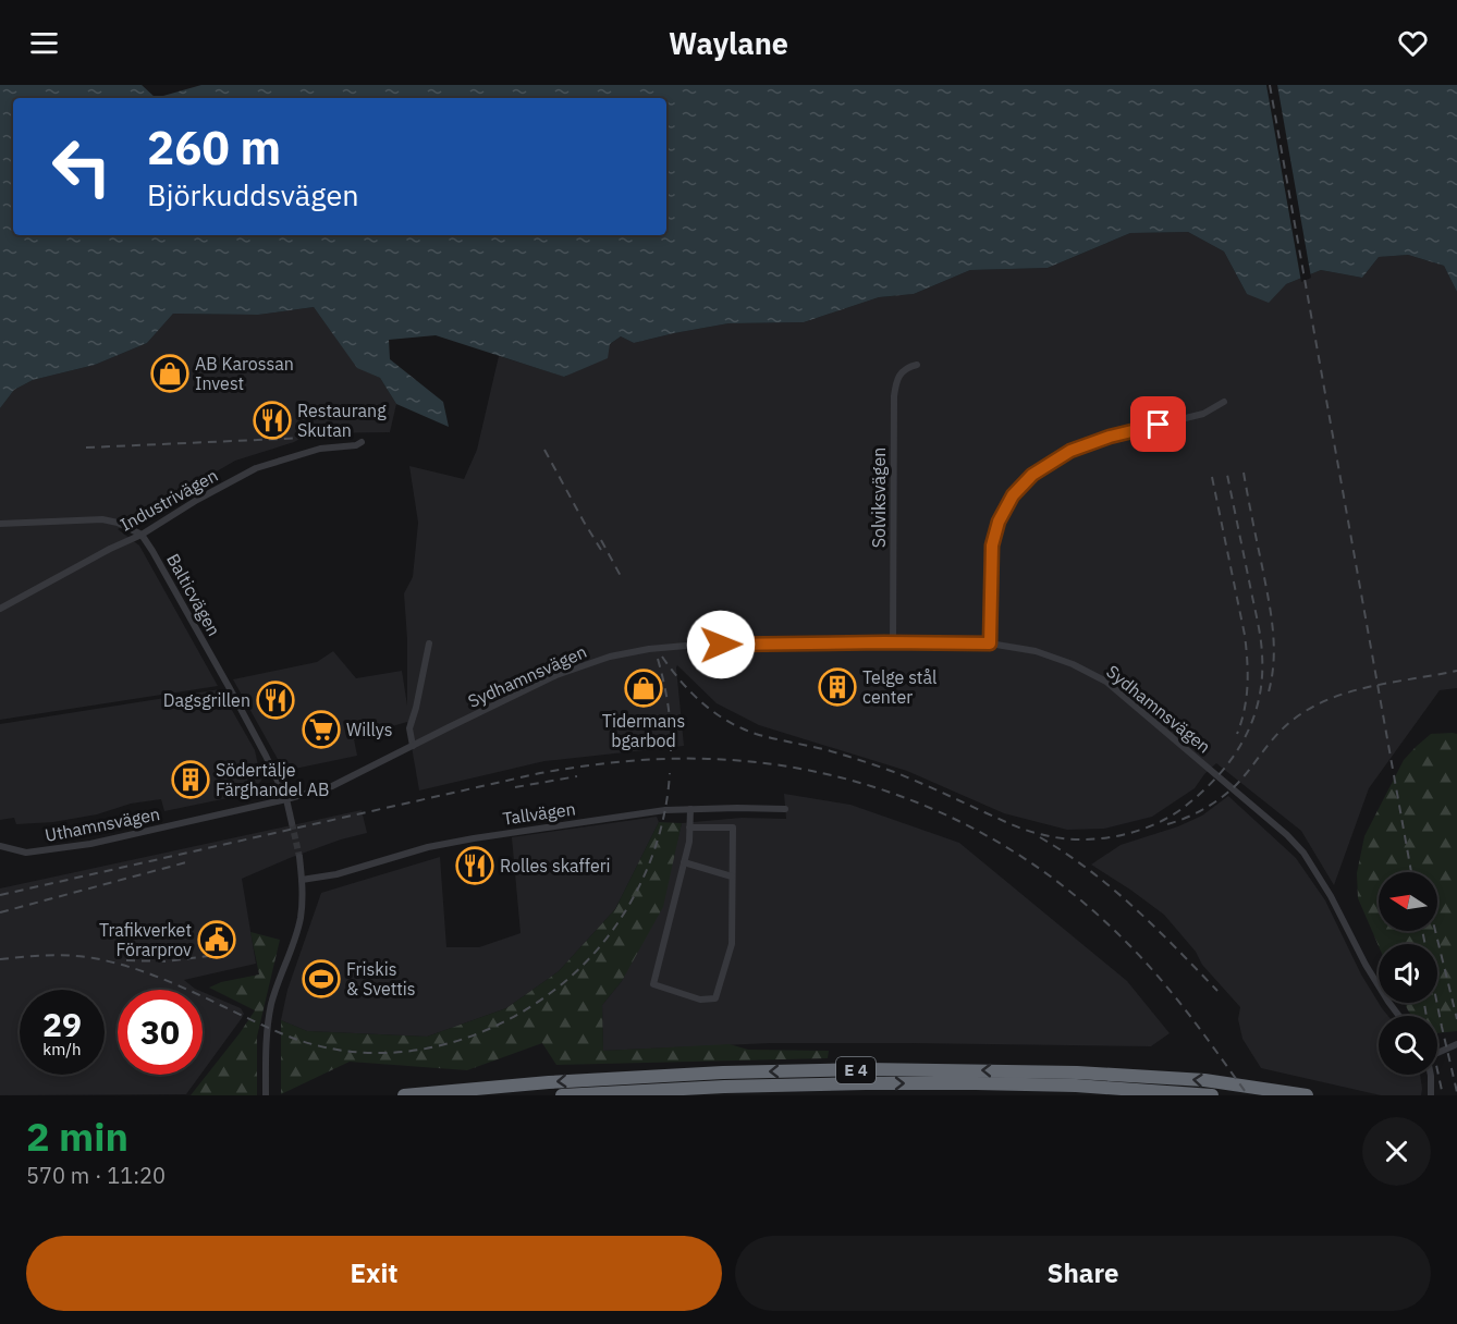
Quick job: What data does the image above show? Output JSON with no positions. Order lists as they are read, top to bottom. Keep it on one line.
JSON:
{"streets":{"highway":["E 4"],"street":["Solviksvägen","Industrivägen","Balticvägen","Sydhamnsvägen","Tallvägen","Uthamnsvägen"]},"crossings":[["Solviksvägen","Sydhamnsvägen"],["Industrivägen","Balticvägen"],["Balticvägen","Sydhamnsvägen"],["Balticvägen","Uthamnsvägen"],["Sydhamnsvägen","Uthamnsvägen"]],"places":{"shop":["AB Karossan Invest","Tidermans bgarbod"],"restaurant":["Restaurang Skutan","Dagsgrillen","Rolles skafferi"],"building":["Telge stål center","Södertälje Färghandel AB"],"supermarket":["Willys"],"public building":["Trafikverket Förarprov"],"sports":["Friskis & Svettis"]},"north":"left","page":{"header":"Waylane","turn":["260 m","Björkuddsvägen"],"speed":"29 km/h","limit":"30","heading":["2 min","570 m · 11:20"],"buttons":["Exit","Share"]}}
